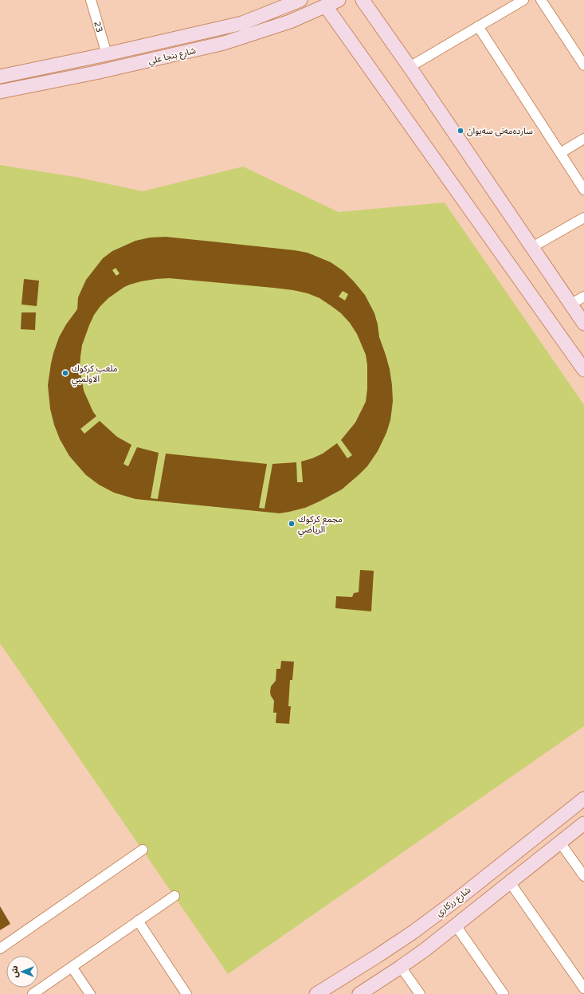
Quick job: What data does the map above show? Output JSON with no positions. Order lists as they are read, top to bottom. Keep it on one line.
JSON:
{"streets":{"street":["23","شارع بنجا علي","شارع رزكاري"]},"crossings":[["23","شارع بنجا علي"]],"places":["ساردەمەنی سەیوان","ملعب كركوك الاولمبي","مجمع كركوك الرياضي"],"north":"left"}
